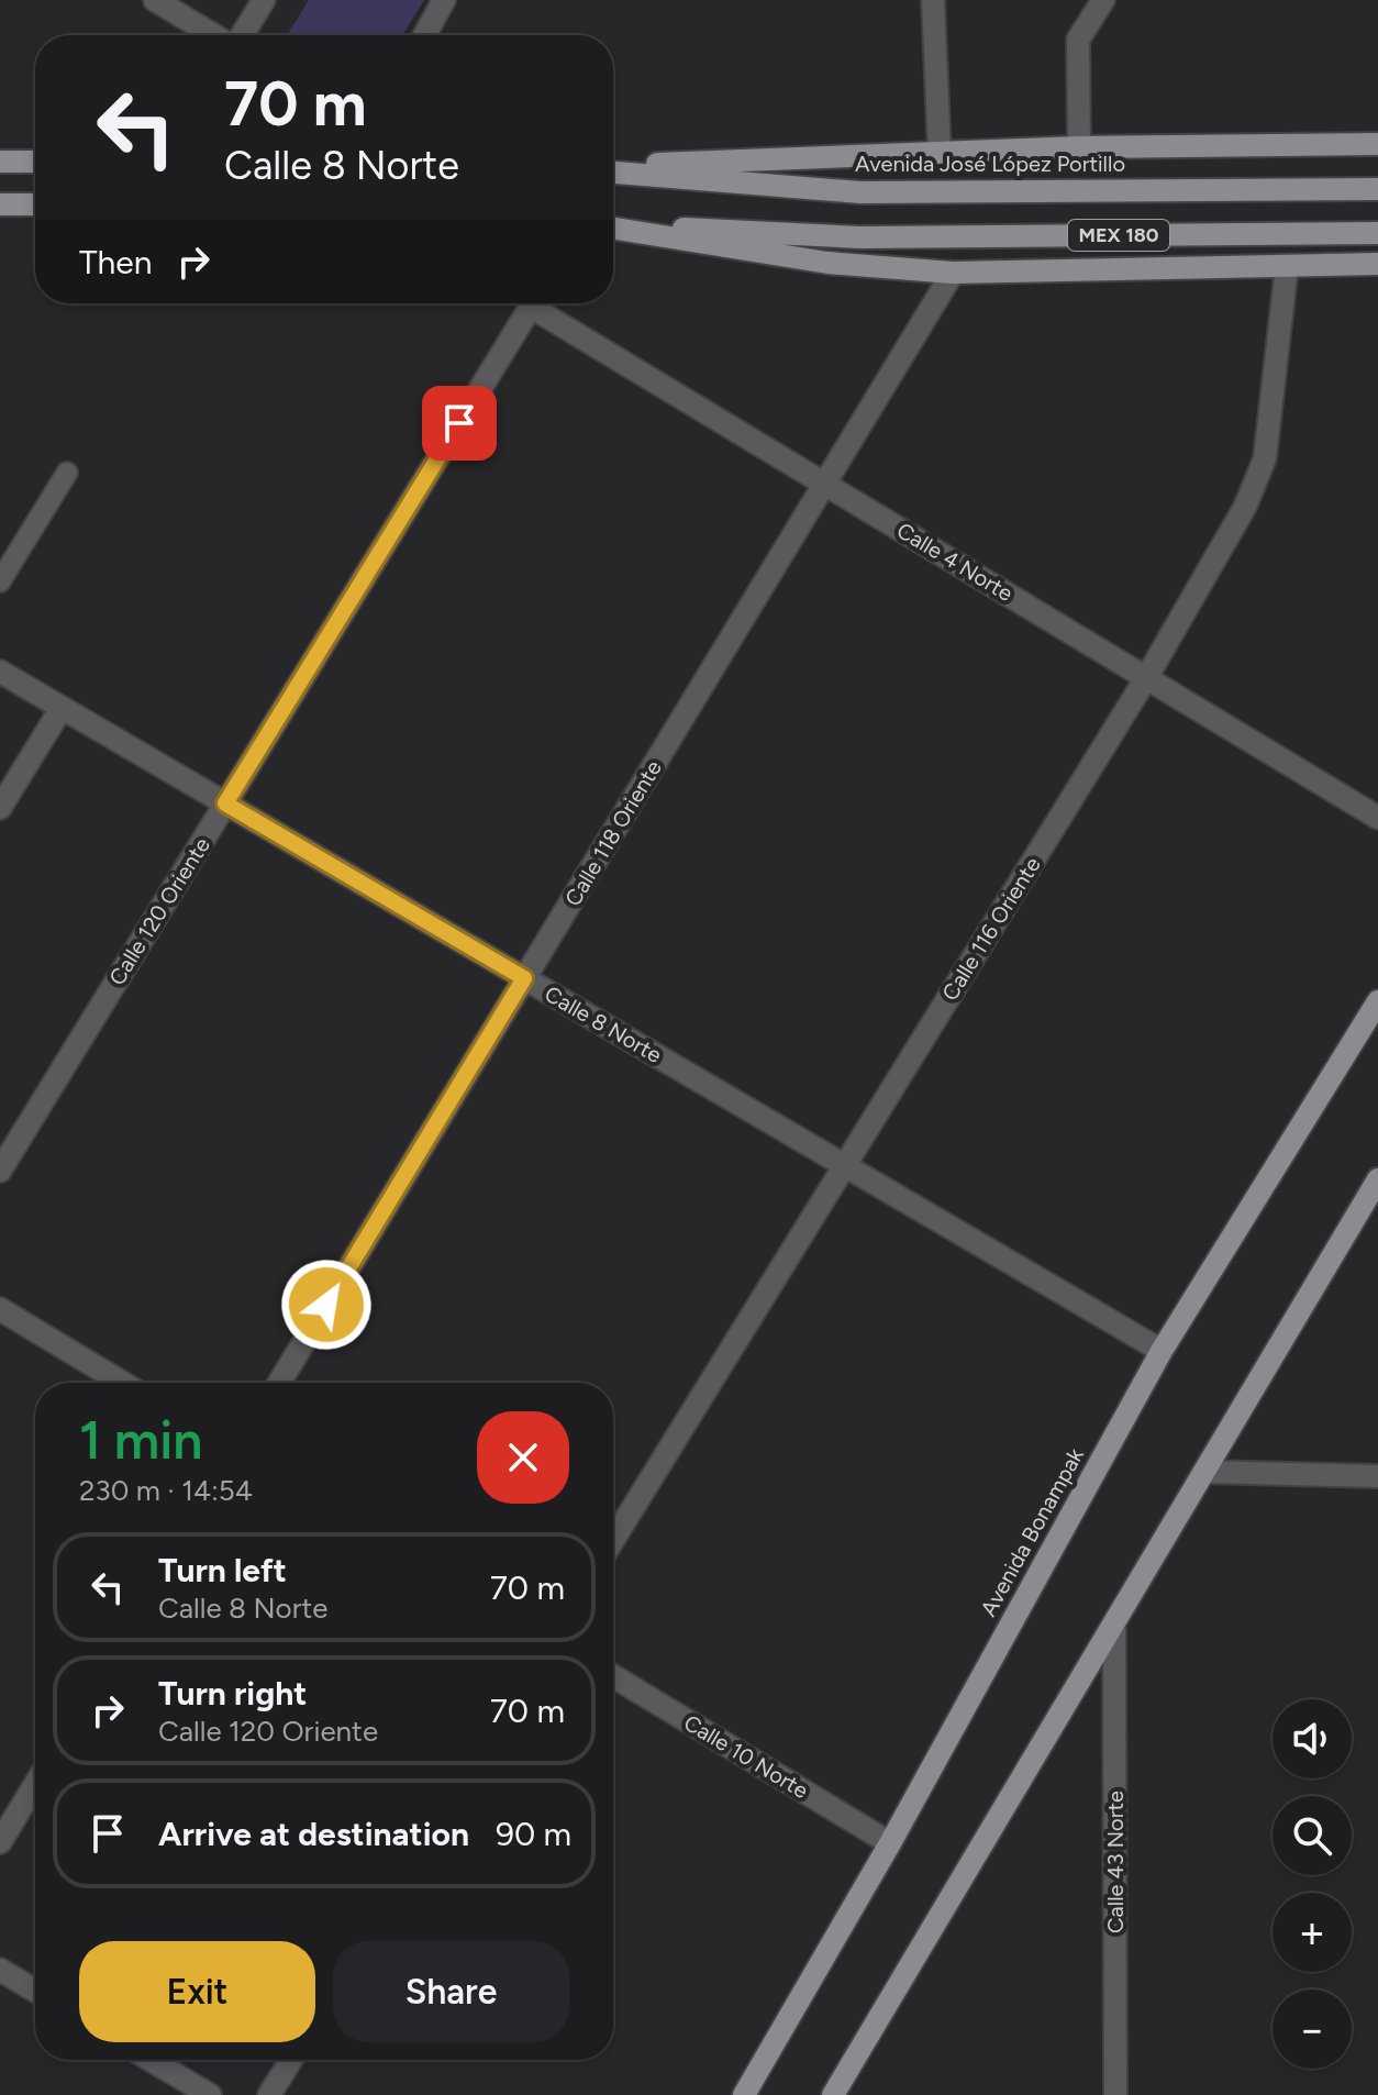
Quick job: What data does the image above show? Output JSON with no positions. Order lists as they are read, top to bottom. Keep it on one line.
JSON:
{"streets":{"main road":["Avenida José López Portillo","MEX 180","Avenida Bonampak"],"street":["Calle 4 Norte","Calle 118 Oriente","Calle 120 Oriente","Calle 116 Oriente","Calle 8 Norte","Calle 10 Norte","Calle 43 Norte"]},"crossings":[["Calle 4 Norte","Calle 118 Oriente"],["Calle 4 Norte","Calle 116 Oriente"],["Calle 118 Oriente","Calle 8 Norte"],["Calle 120 Oriente","Calle 8 Norte"],["Calle 116 Oriente","Calle 8 Norte"],["Calle 8 Norte","Avenida Bonampak"],["Avenida Bonampak","Calle 10 Norte"]],"page":{"turn":["70 m","Calle 8 Norte"],"then":"Then","heading":["1 min","230 m · 14:54"],"list":[{"name":"Turn left","note":"Calle 8 Norte","value":"70 m"},{"name":"Turn right","note":"Calle 120 Oriente","value":"70 m"},{"name":"Arrive at destination","value":"90 m"}],"map_buttons":["+","−"],"buttons":["Exit","Share"]}}
